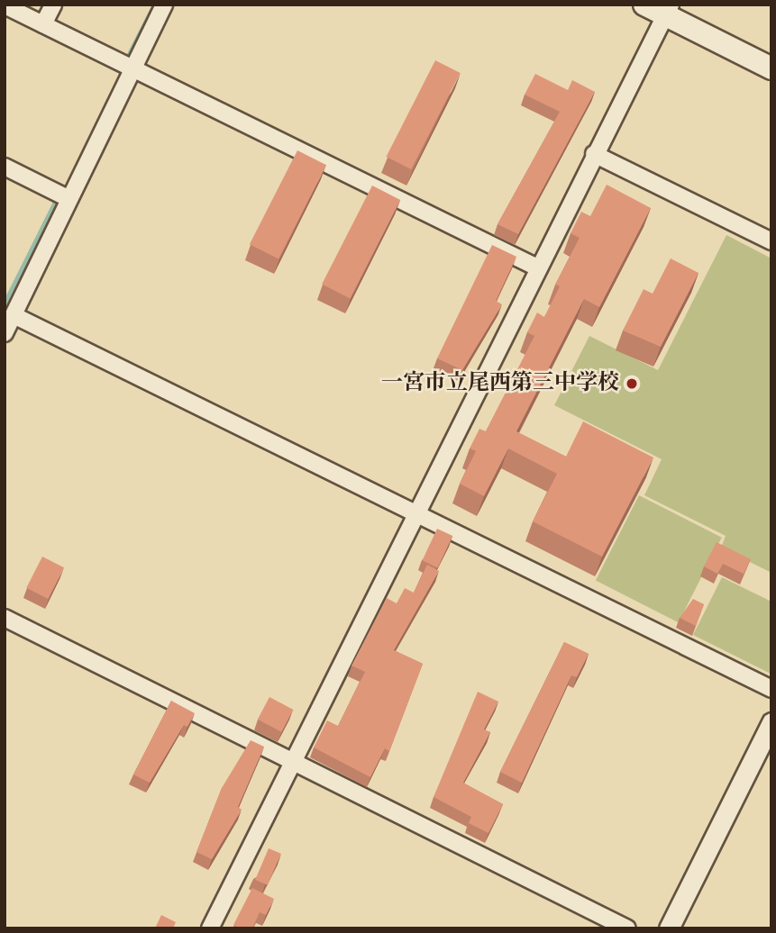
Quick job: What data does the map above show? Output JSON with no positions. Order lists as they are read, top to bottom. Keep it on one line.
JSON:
{"places":["一宮市立尾西第三中学校"]}
